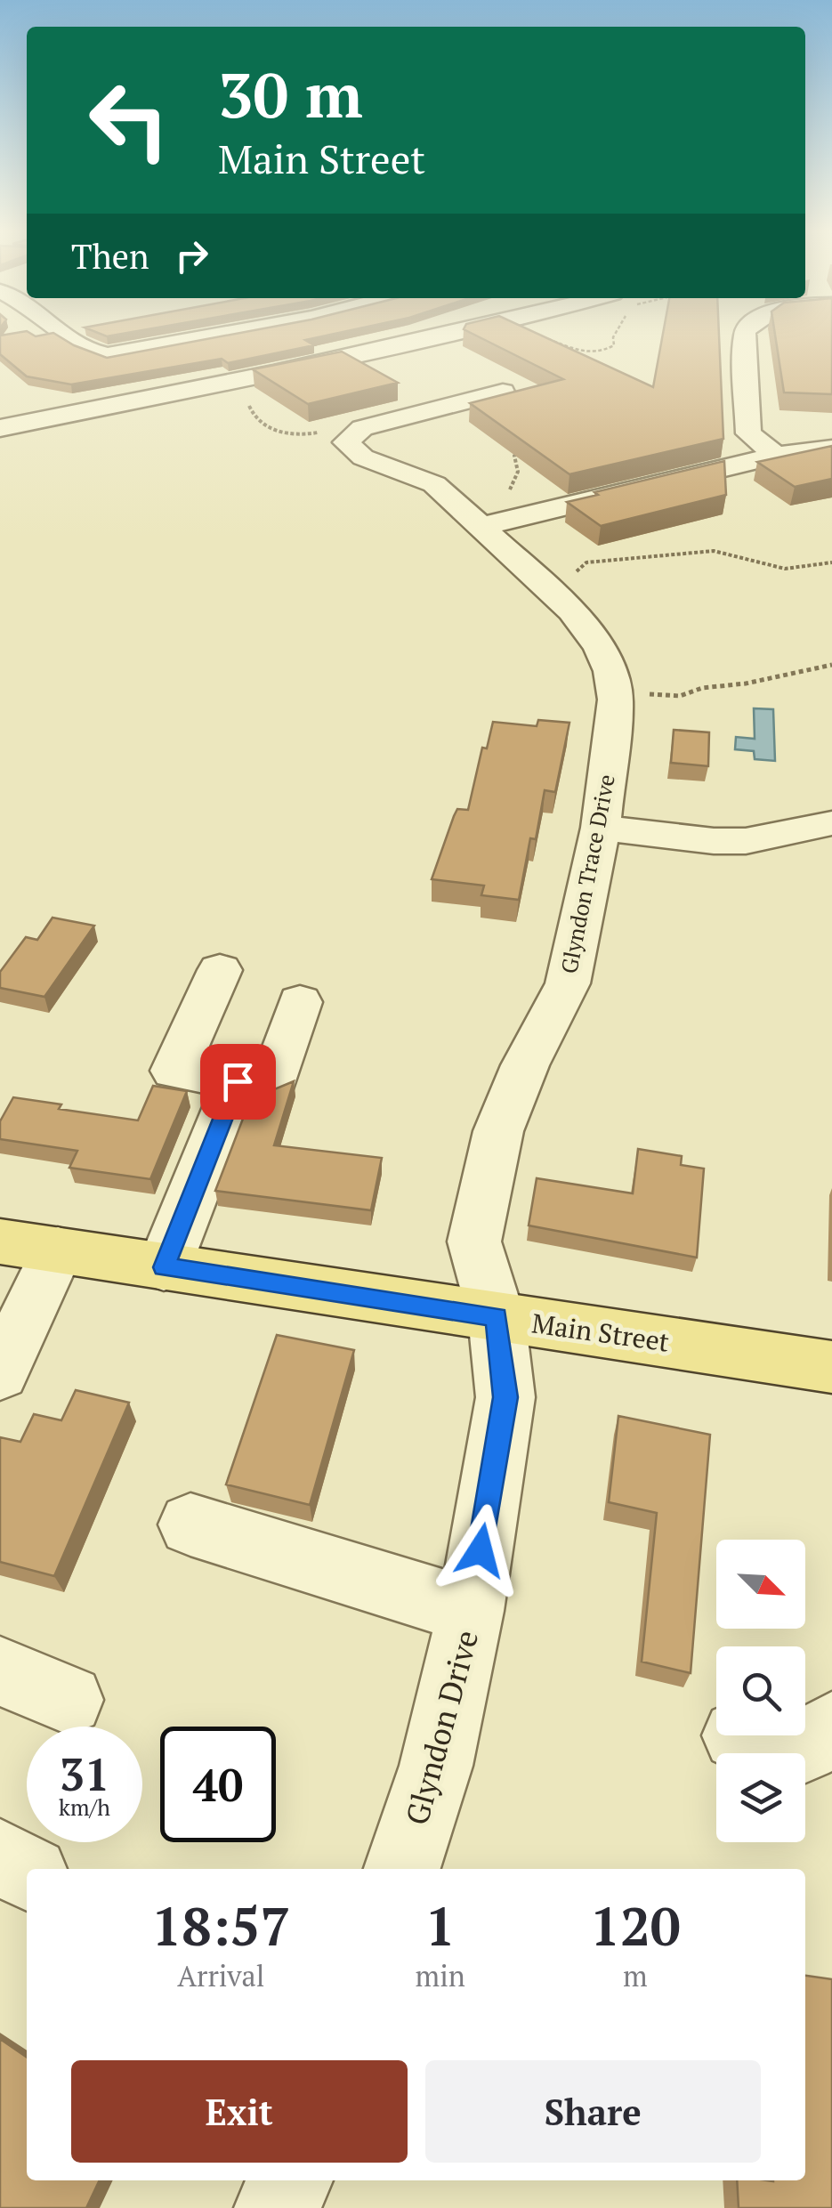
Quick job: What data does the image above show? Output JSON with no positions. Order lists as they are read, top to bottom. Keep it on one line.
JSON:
{"streets":{"main road":["Main Street"],"street":["Glyndon Trace Drive","Glyndon Drive"]},"crossings":[["Glyndon Trace Drive","Main Street"],["Glyndon Trace Drive","Glyndon Drive"],["Main Street","Glyndon Drive"]],"north":"bottom right","page":{"turn":["30 m","Main Street"],"then":"Then","speed":"31 km/h","limit":"40","eta":["18:57","Arrival","1","min","120","m"],"buttons":["Exit","Share"]}}
